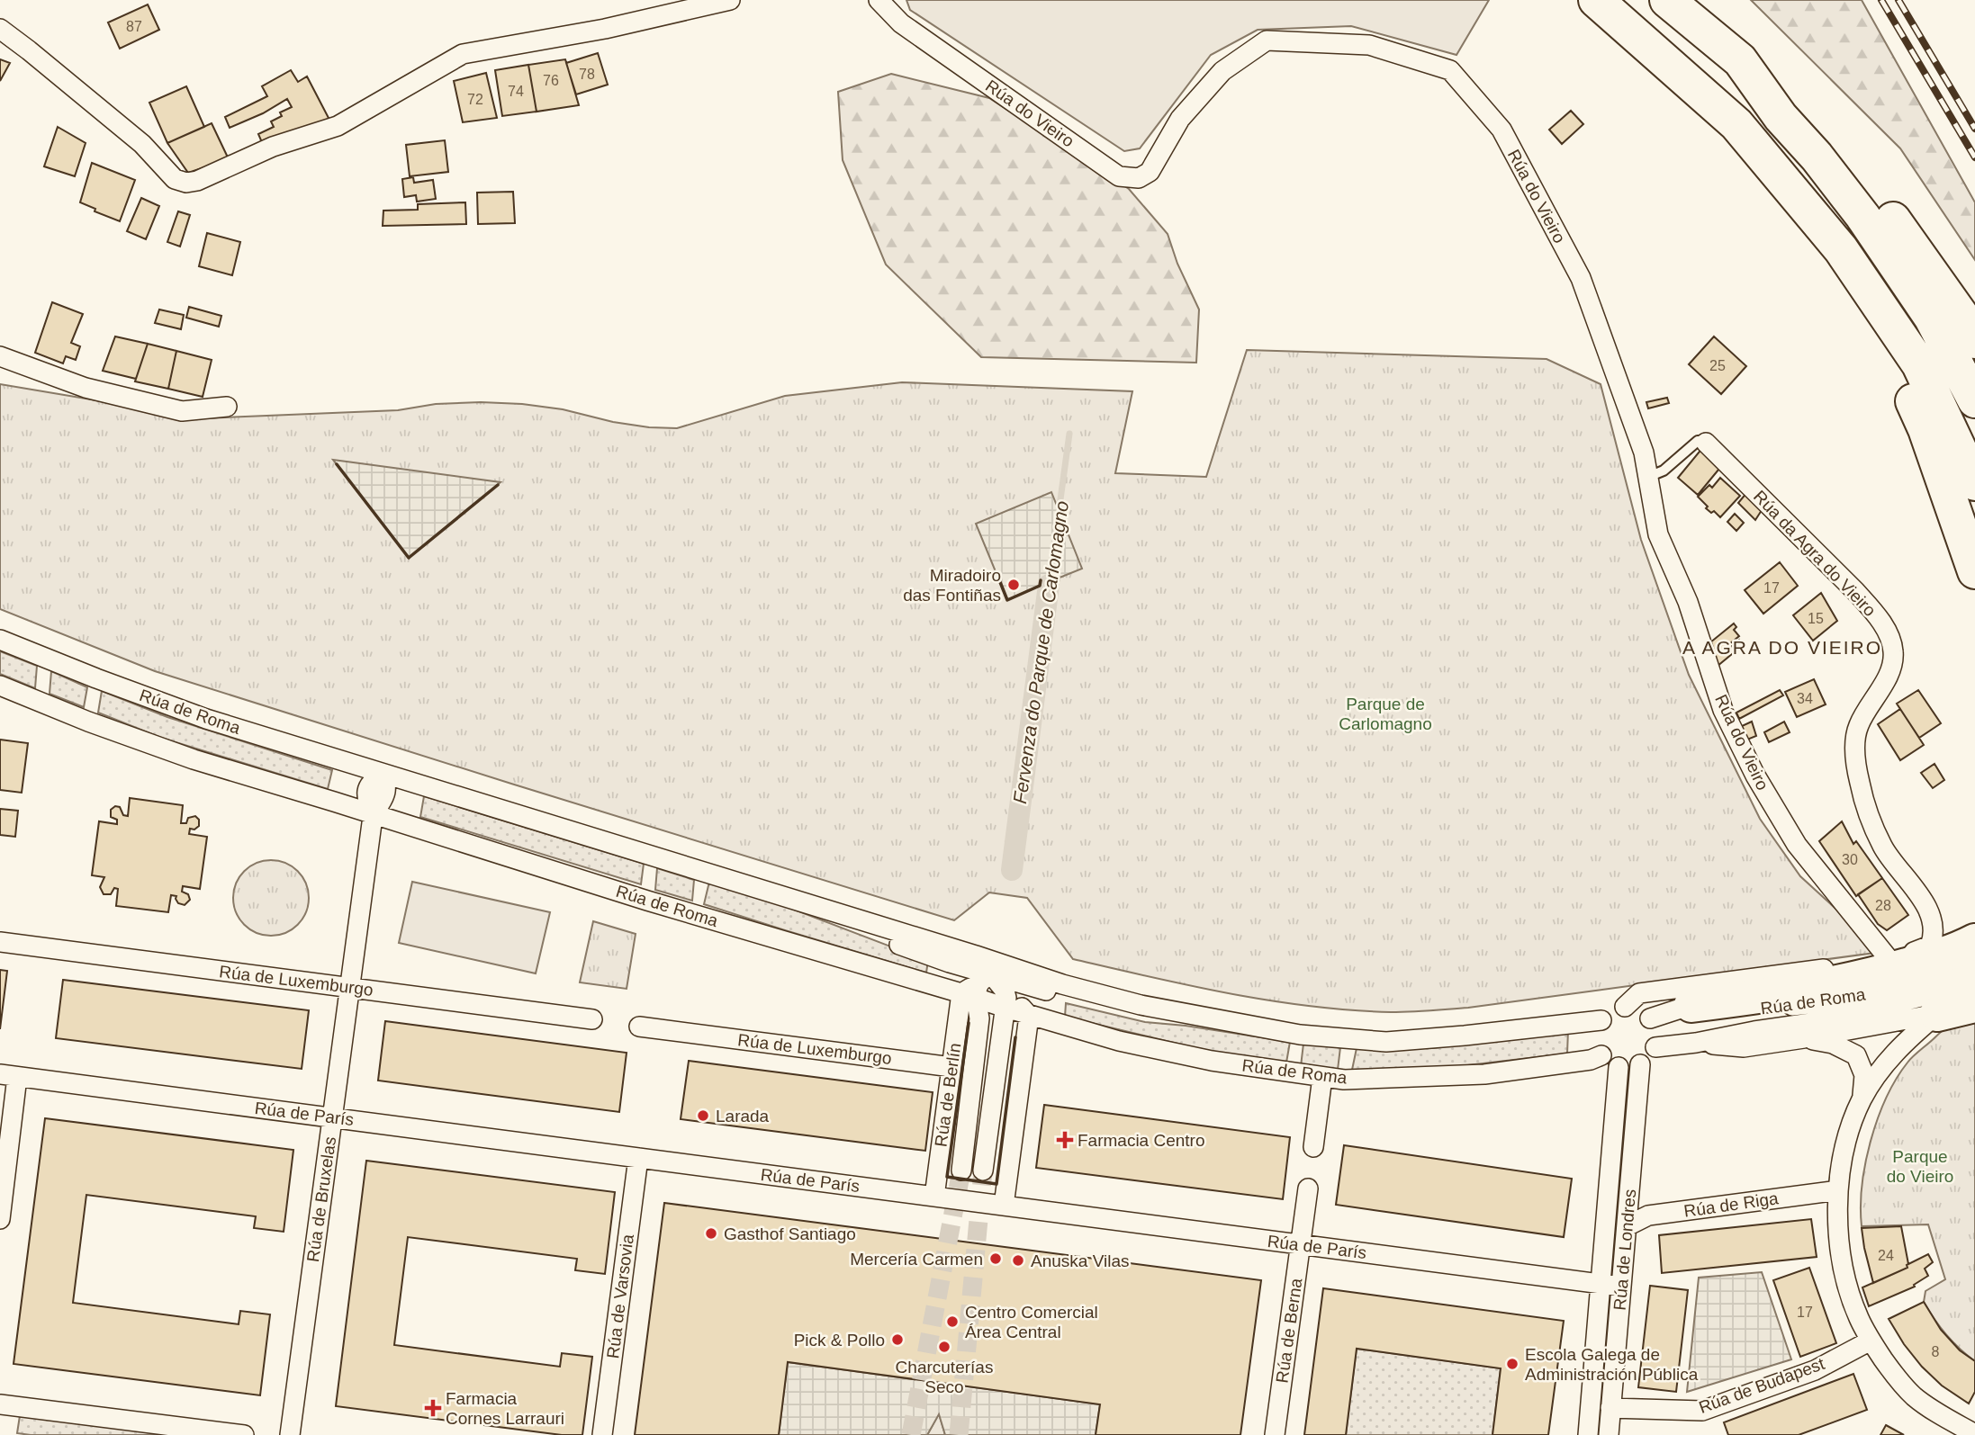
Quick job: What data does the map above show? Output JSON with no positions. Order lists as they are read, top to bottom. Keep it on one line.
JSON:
{"streets":{"street":["Rúa do Vieiro","Rúa da Agra do Vieiro","Rúa de Roma","Rúa de Luxemburgo","Rúa de Berlín","Rúa de París","Rúa de Bruxelas","Rúa de Riga","Rúa de Londres","Rúa de Varsovia","Rúa de Berna","Rúa de Budapest"]},"crossings":[["Rúa do Vieiro","Rúa da Agra do Vieiro"],["Rúa do Vieiro","Rúa de Roma"],["Rúa da Agra do Vieiro","Rúa de Roma"],["Rúa de Roma","Rúa de Berlín"],["Rúa de Roma","Rúa de Bruxelas"],["Rúa de Roma","Rúa de Londres"],["Rúa de Luxemburgo","Rúa de Berlín"],["Rúa de Luxemburgo","Rúa de Bruxelas"],["Rúa de Berlín","Rúa de París"],["Rúa de París","Rúa de Bruxelas"],["Rúa de París","Rúa de Londres"],["Rúa de París","Rúa de Varsovia"],["Rúa de París","Rúa de Berna"],["Rúa de Riga","Rúa de Londres"],["Rúa de Londres","Rúa de Budapest"]],"districts":["A AGRA DO VIEIRO"],"water":["Fervenza do Parque de Carlomagno"],"parks":["Parque de Carlomagno","Parque do Vieiro"],"places":{"other":["Miradoiro das Fontiñas","Larada","Gasthof Santiago","Mercería Carmen","Anuska Vilas","Centro Comercial Área Central","Pick & Pollo","Charcuterías Seco","Escola Galega de Administración Pública"],"health":["Farmacia Centro","Farmacia Cornes Larrauri"]},"house_numbers":["87","78","76","74","72","25","17","15","34","30","28","24","17","8"]}
